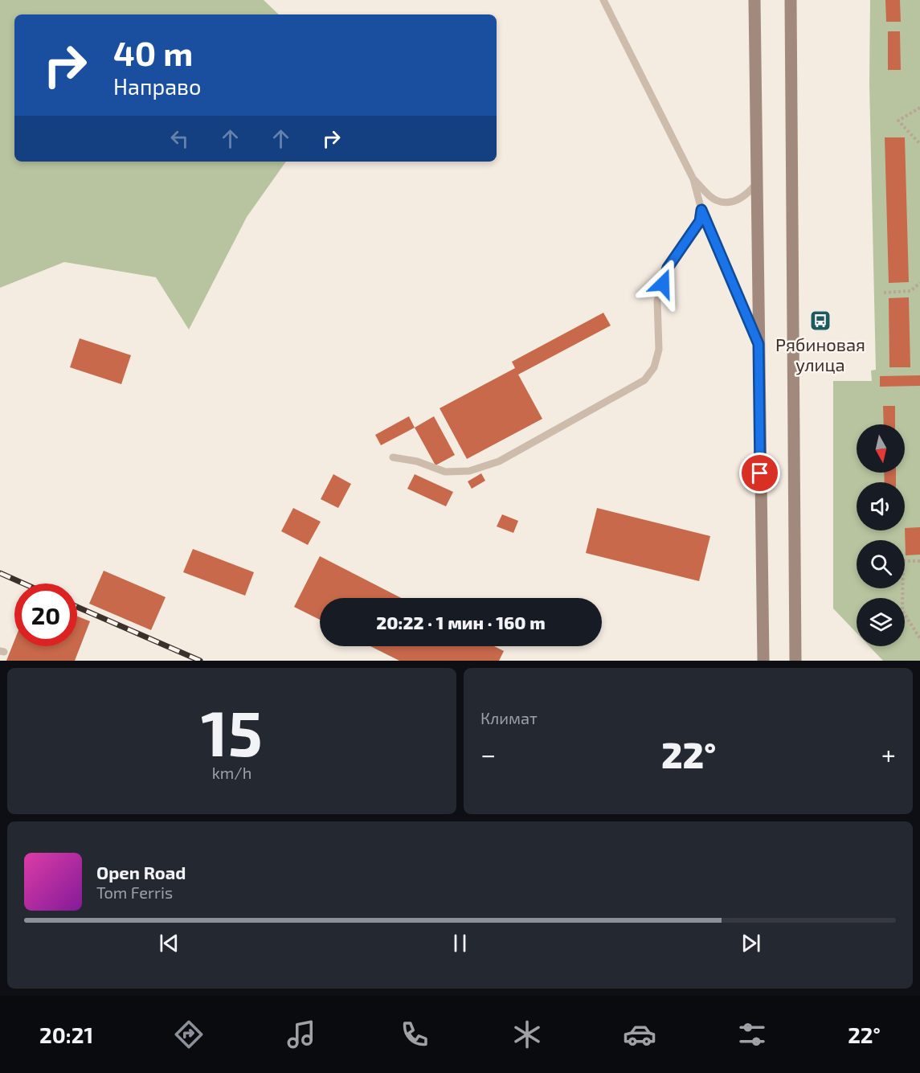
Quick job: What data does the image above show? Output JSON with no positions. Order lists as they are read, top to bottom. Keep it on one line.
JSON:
{"places":{"bus stop":["Рябиновая улица"]},"north":"bottom","page":{"turn":["40 m","Направо"],"limit":"20","trip":"20:22 · 1 мин · 160 m","tile":[["15","km/h"],"Климат"],"heat":["−","22°","+"],"song":["Open Road","Tom Ferris"],"tabs":["20:21","22°"]}}
